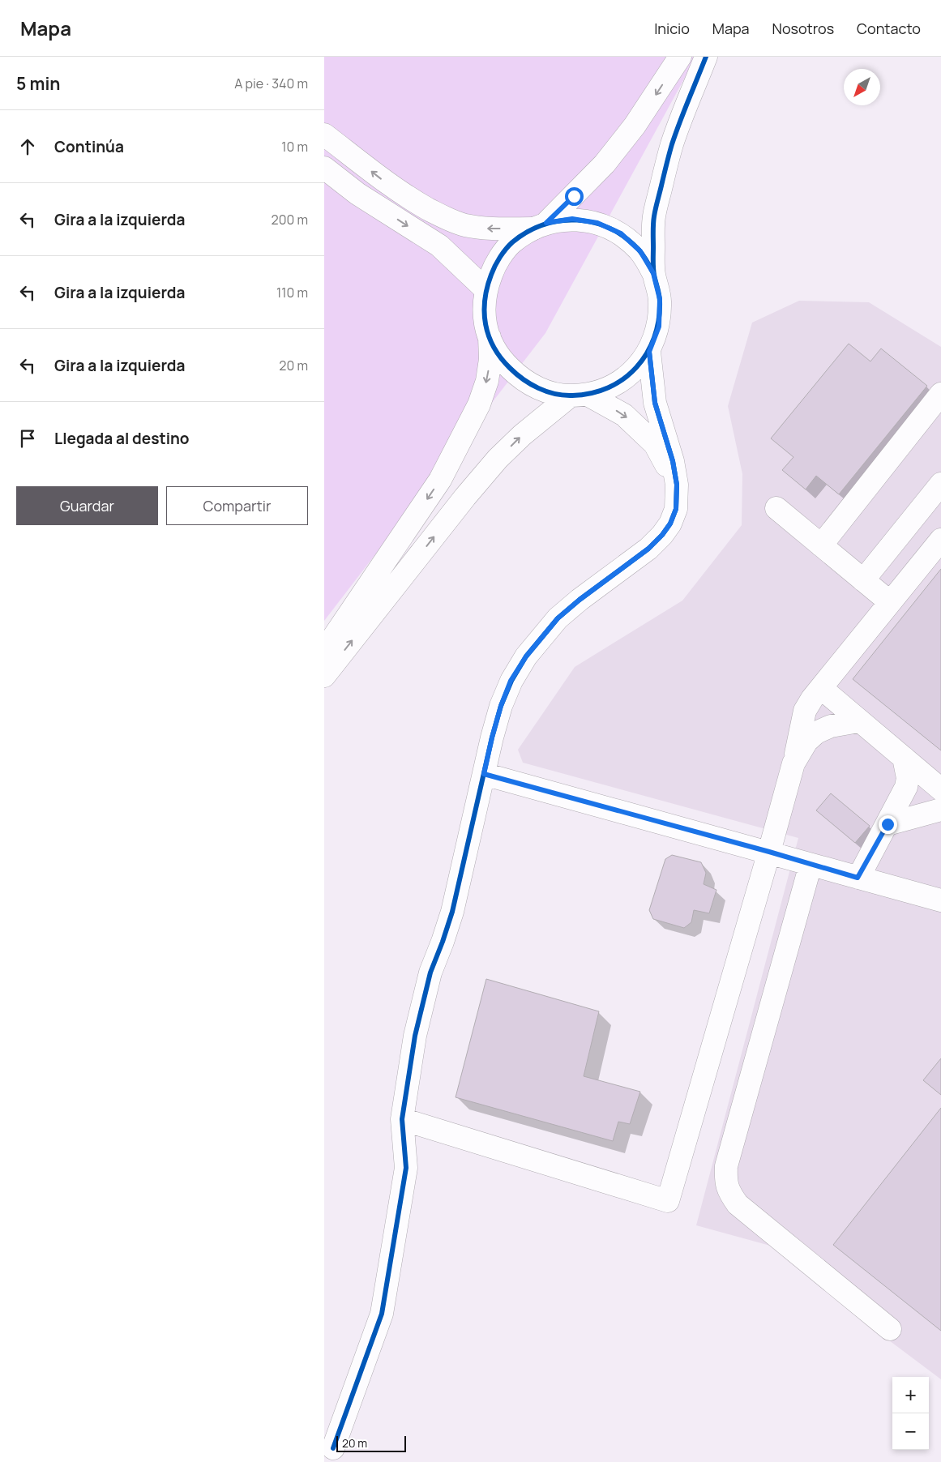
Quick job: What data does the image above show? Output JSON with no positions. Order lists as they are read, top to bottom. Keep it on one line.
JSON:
{"scale_bar":"20 m","north":"bottom left","page":{"header":"Mapa","nav":["Inicio","Mapa","Nosotros","Contacto"],"heading":["5 min","A pie · 340 m"],"list":[["Continúa","10 m"],["Gira a la izquierda","200 m"],["Gira a la izquierda","110 m"],["Gira a la izquierda","20 m"],"Llegada al destino"],"buttons":["Guardar","Compartir"],"map_buttons":["+","−"],"scale":"20 m"}}
